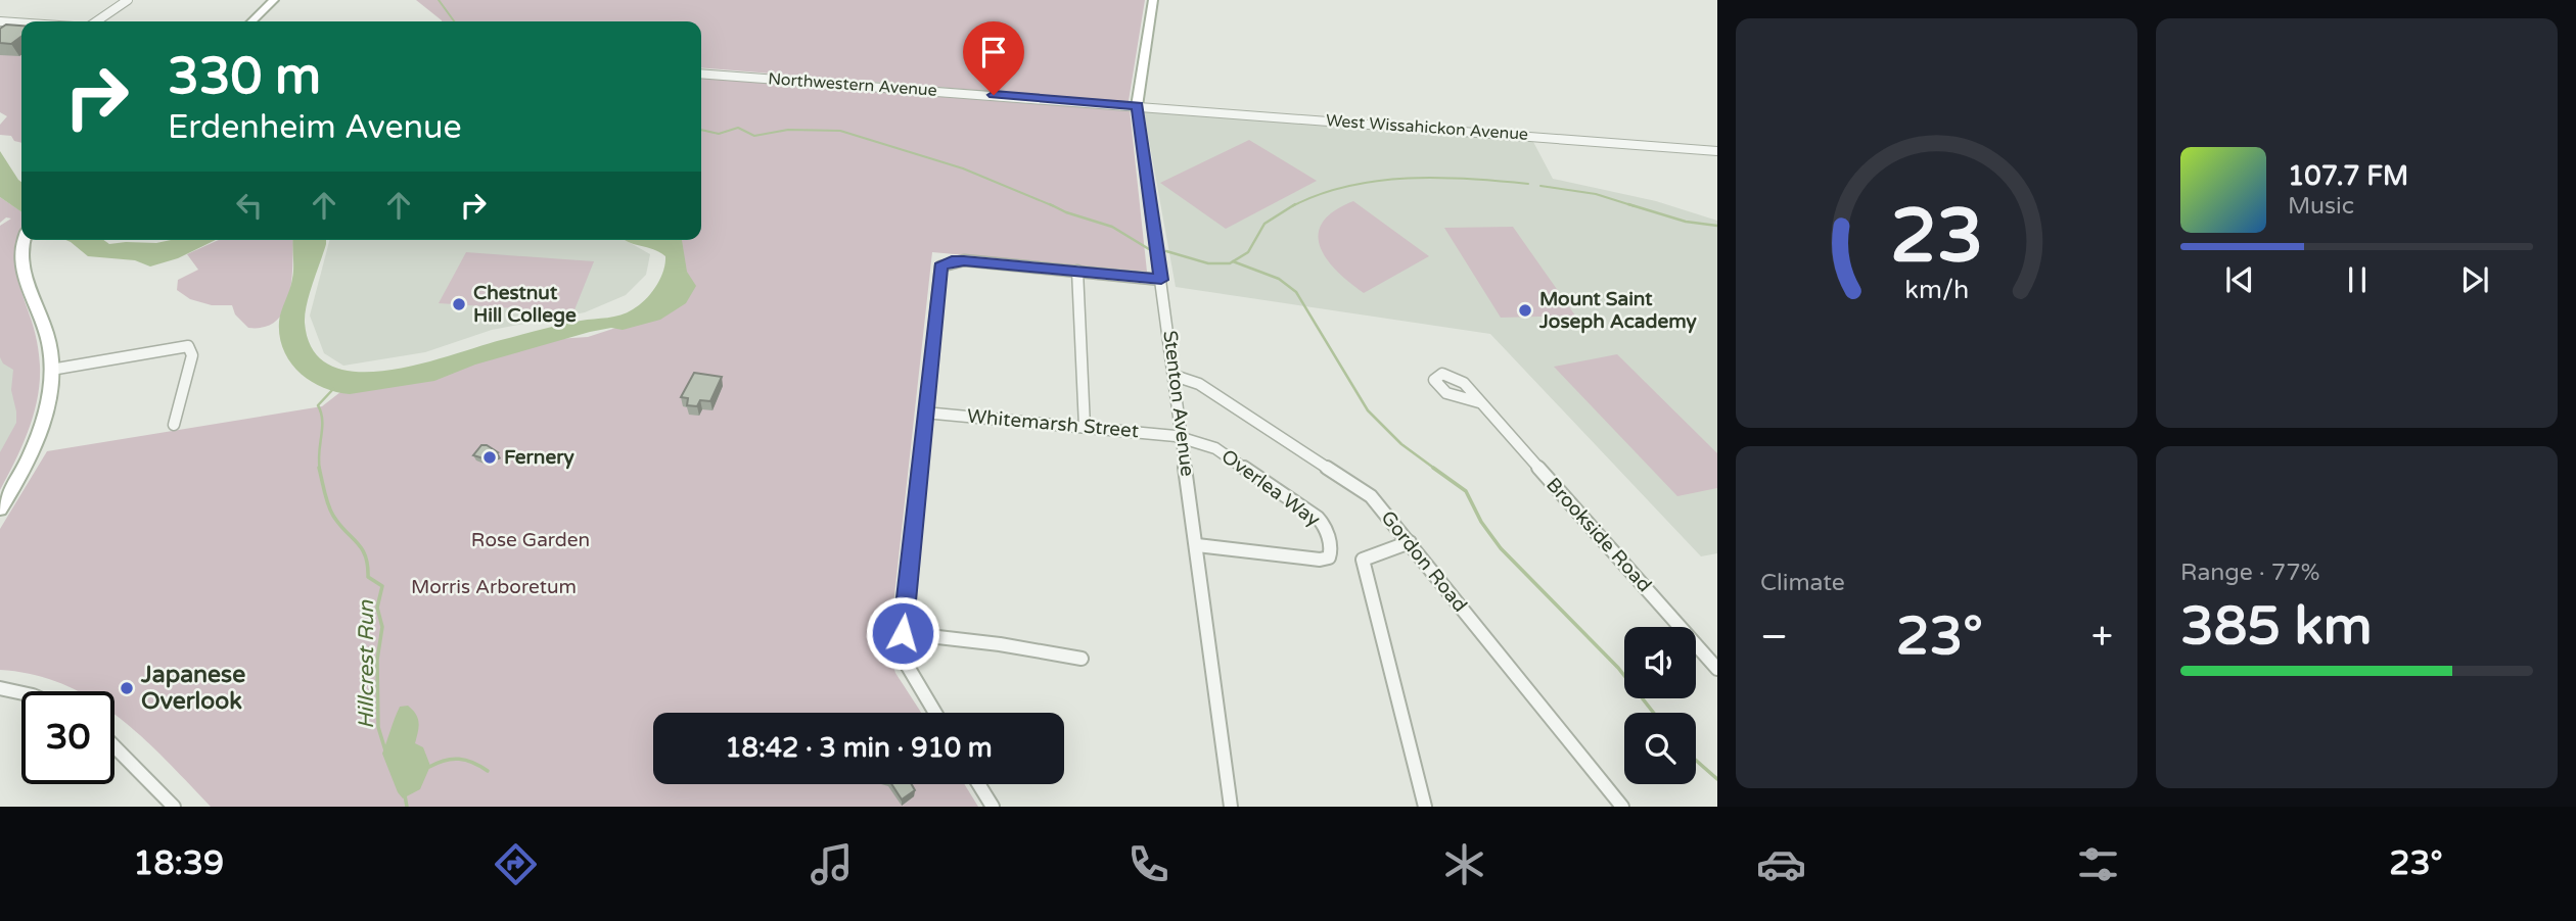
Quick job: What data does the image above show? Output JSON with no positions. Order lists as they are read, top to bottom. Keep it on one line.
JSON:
{"streets":{"main road":["Stenton Avenue"],"street":["Northwestern Avenue","West Wissahickon Avenue","Whitemarsh Street","Overlea Way","Brookside Road","Gordon Road"]},"crossings":[["Northwestern Avenue","West Wissahickon Avenue"],["Northwestern Avenue","Stenton Avenue"],["West Wissahickon Avenue","Stenton Avenue"],["Stenton Avenue","Whitemarsh Street"],["Stenton Avenue","Overlea Way"],["Stenton Avenue","Gordon Road"],["Whitemarsh Street","Overlea Way"]],"water":["Hillcrest Run"],"parks":["Rose Garden","Morris Arboretum"],"places":["Chestnut Hill College","Mount Saint Joseph Academy","Fernery","Japanese Overlook"],"page":{"turn":["330 m","Erdenheim Avenue"],"song":["107.7 FM","Music"],"tile":["Climate",["Range · 77%","385 km"]],"heat":["−","23°","+"],"limit":"30","trip":"18:42 · 3 min · 910 m","tabs":["18:39","23°"],"gauge":["23","km/h"]}}
